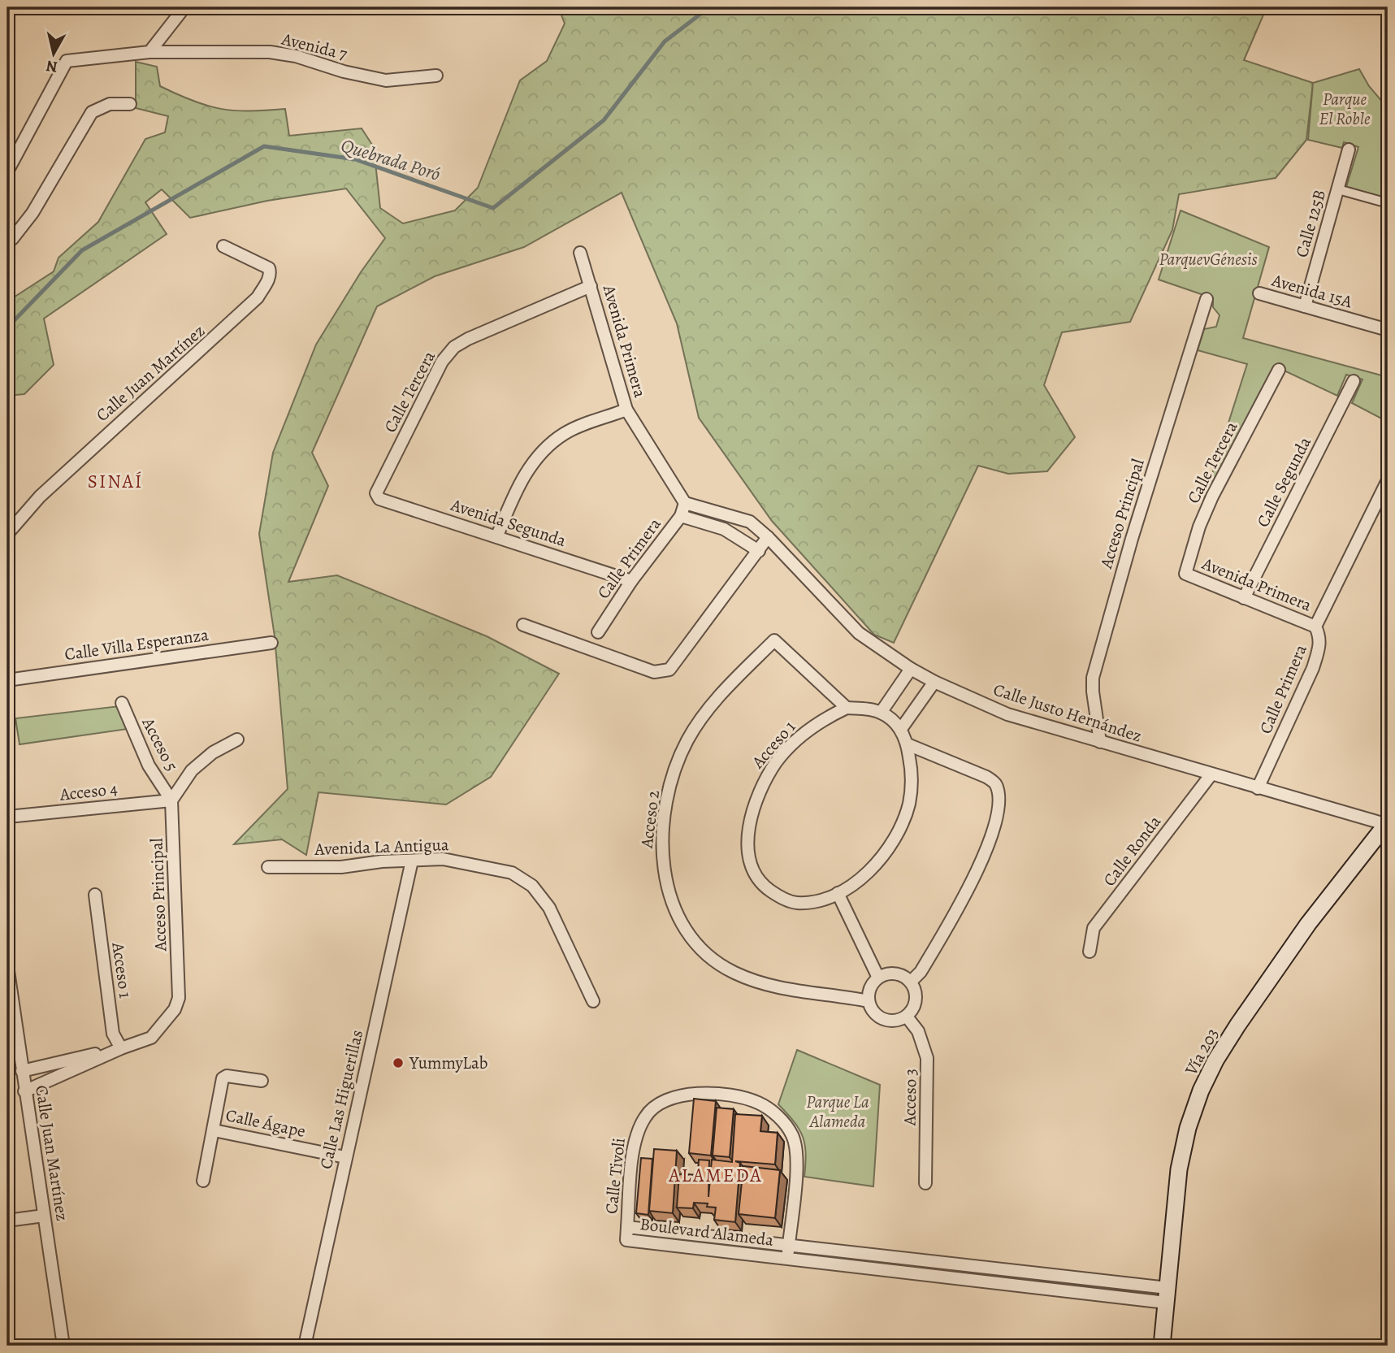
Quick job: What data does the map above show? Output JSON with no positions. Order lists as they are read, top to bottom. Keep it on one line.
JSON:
{"streets":{"main road":["Vía 203"],"street":["Avenida 7","Calle 125B","Avenida 15A","Avenida Primera","Calle Juan Martínez","Calle Tercera","Calle Segunda","Acceso Principal","Avenida Segunda","Calle Primera","Calle Villa Esperanza","Calle Justo Hernández","Acceso 5","Acceso 1","Acceso 4","Acceso 2","Avenida La Antigua","Calle Ronda","Acceso 3","Calle Las Higuerillas","Calle Ágape","Calle Tivoli","Boulevard Alameda"]},"crossings":[["Calle 125B","Avenida 15A"],["Avenida Primera","Calle Tercera"],["Avenida Primera","Calle Segunda"],["Avenida Primera","Calle Primera"],["Calle Juan Martínez","Acceso Principal"],["Calle Tercera","Avenida Segunda"],["Acceso Principal","Calle Justo Hernández"],["Acceso Principal","Acceso 5"],["Acceso Principal","Acceso 1"],["Acceso Principal","Acceso 4"],["Avenida Segunda","Calle Primera"],["Calle Primera","Calle Justo Hernández"],["Calle Justo Hernández","Calle Ronda"],["Calle Justo Hernández","Vía 203"],["Acceso 5","Acceso 4"],["Acceso 1","Acceso 2"],["Acceso 2","Acceso 3"],["Avenida La Antigua","Calle Las Higuerillas"],["Vía 203","Boulevard Alameda"],["Calle Las Higuerillas","Calle Ágape"],["Calle Tivoli","Boulevard Alameda"]],"districts":["SINAÍ","ALAMEDA"],"water":["Quebrada Poró"],"parks":["Parque El Roble","ParquevGénesis","Parque La Alameda"],"places":["YummyLab"],"north":"bottom"}
